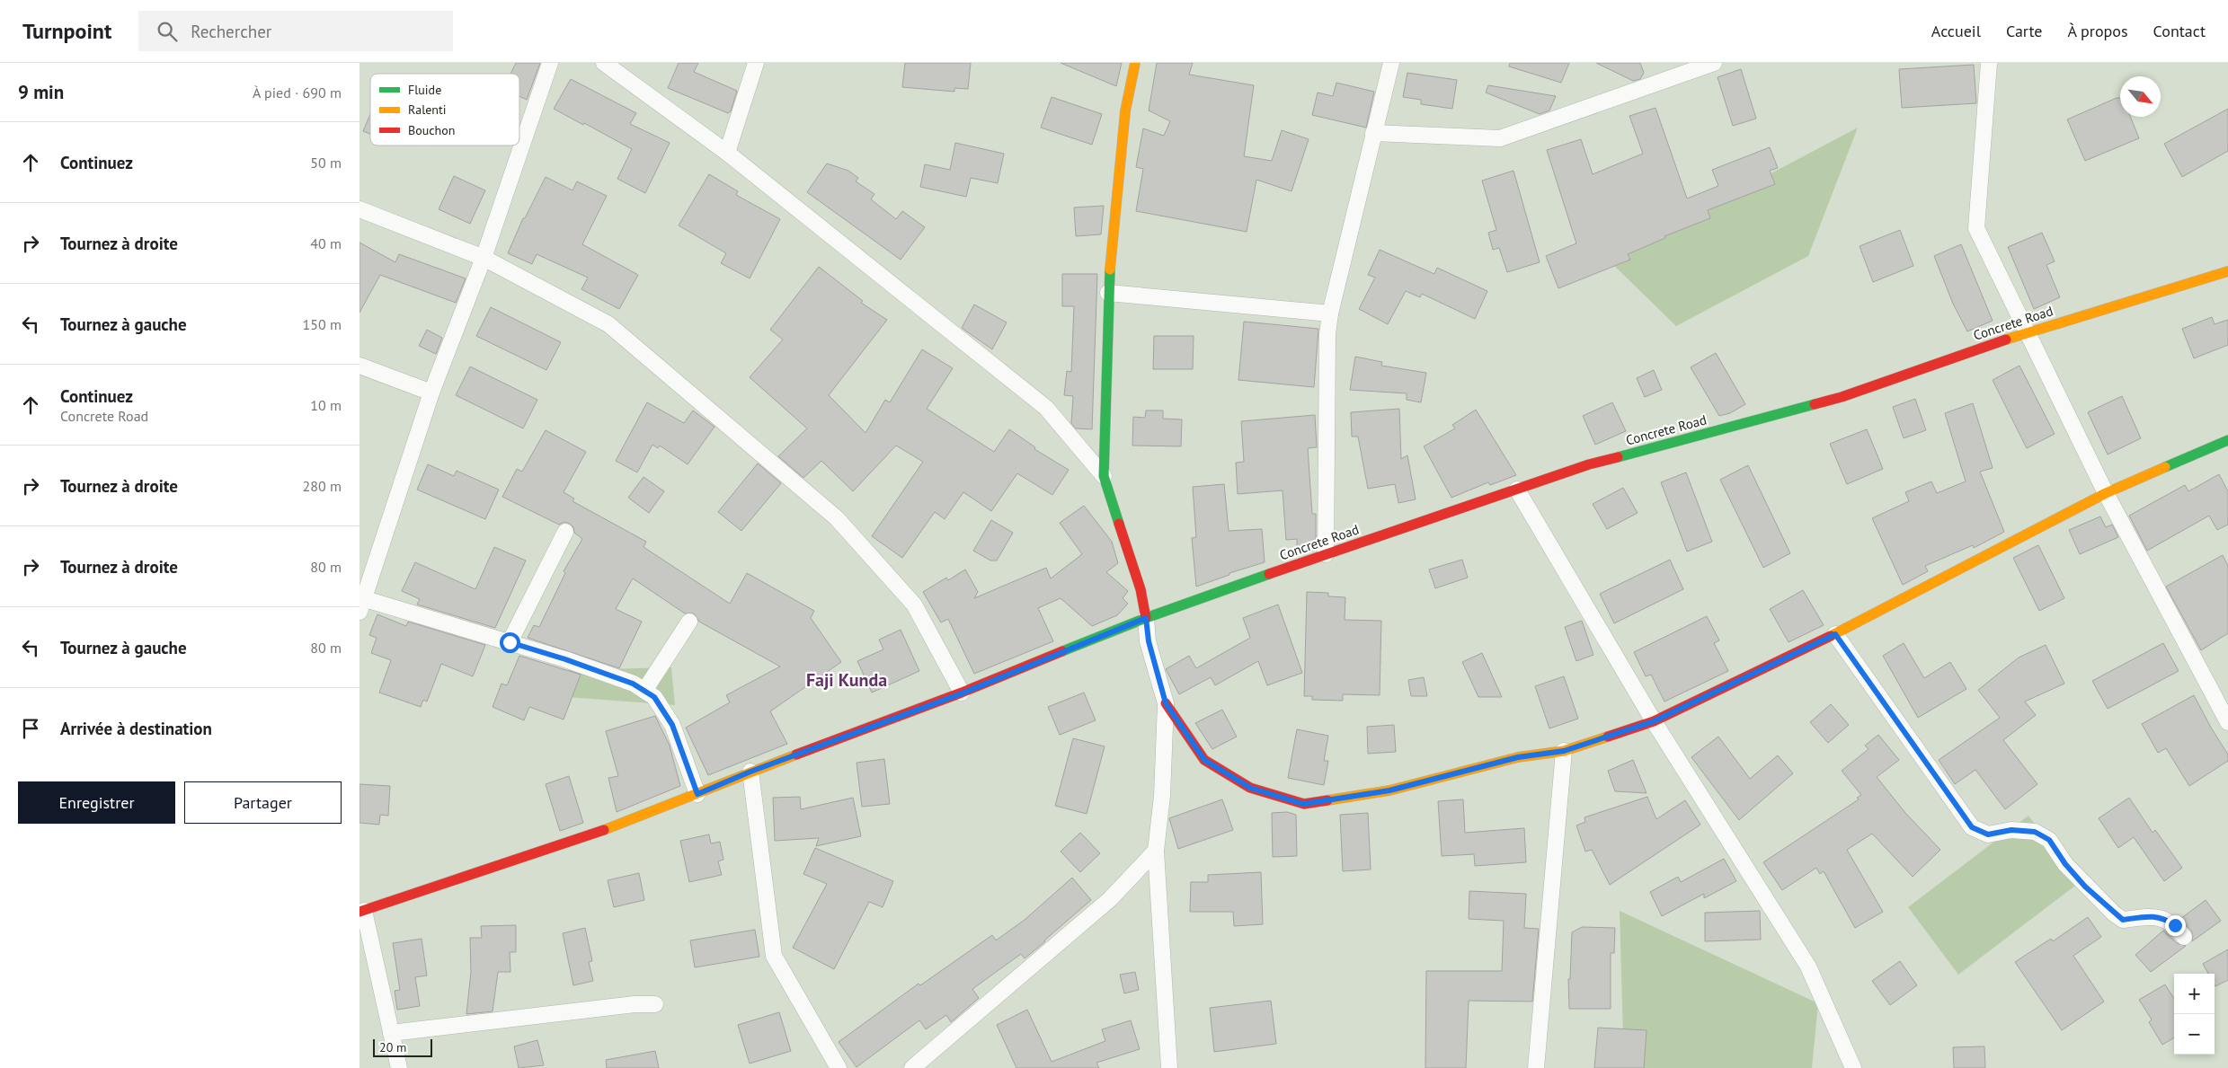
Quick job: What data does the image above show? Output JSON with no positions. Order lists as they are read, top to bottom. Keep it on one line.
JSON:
{"streets":{"street":["Concrete Road"]},"districts":["Faji Kunda"],"legend":["Fluide","Ralenti","Bouchon"],"scale_bar":"20 m","north":"bottom right","page":{"header":"Turnpoint","search":"Rechercher","nav":["Accueil","Carte","À propos","Contact"],"heading":["9 min","À pied · 690 m"],"list":[["Continuez","50 m"],["Tournez à droite","40 m"],["Tournez à gauche","150 m"],["Continuez","Concrete Road","10 m"],["Tournez à droite","280 m"],["Tournez à droite","80 m"],["Tournez à gauche","80 m"],"Arrivée à destination"],"buttons":["Enregistrer","Partager"],"map_buttons":["+","−"],"scale":"20 m"}}
